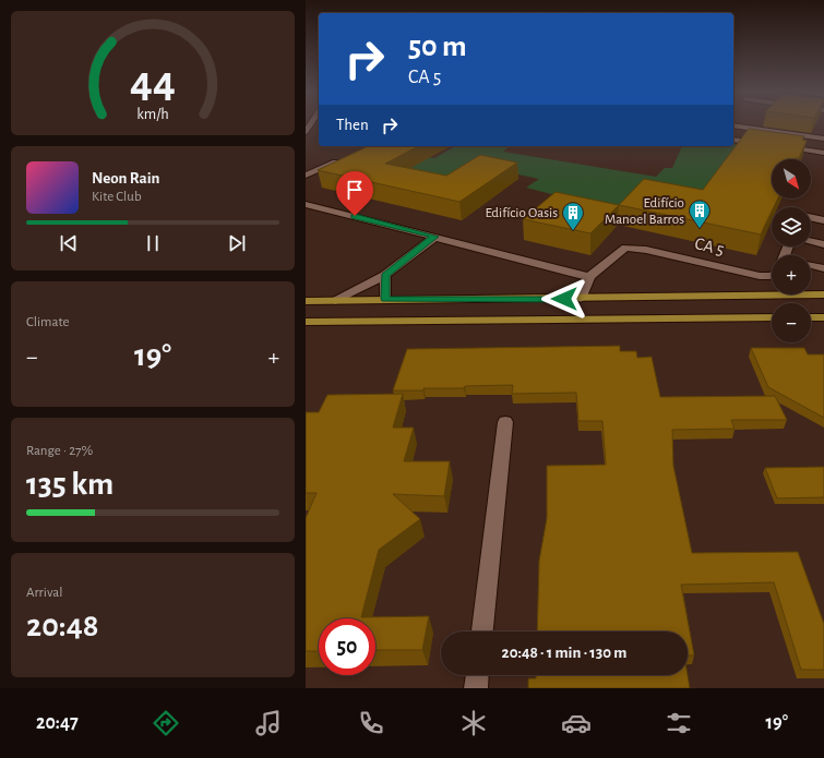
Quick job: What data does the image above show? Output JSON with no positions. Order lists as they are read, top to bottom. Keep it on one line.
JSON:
{"streets":{"street":["CA 5"]},"places":{"building":["Edifício Manoel Barros","Edifício Oasis"]},"north":"bottom right","page":{"turn":["50 m","CA 5"],"then":"Then","map_buttons":["+","−"],"song":["Neon Rain","Kite Club"],"tile":["Climate",["Range · 27%","135 km"],["Arrival","20:48"]],"heat":["−","19°","+"],"limit":"50","trip":"20:48 · 1 min · 130 m","tabs":["20:47","19°"],"gauge":["44","km/h"]}}
